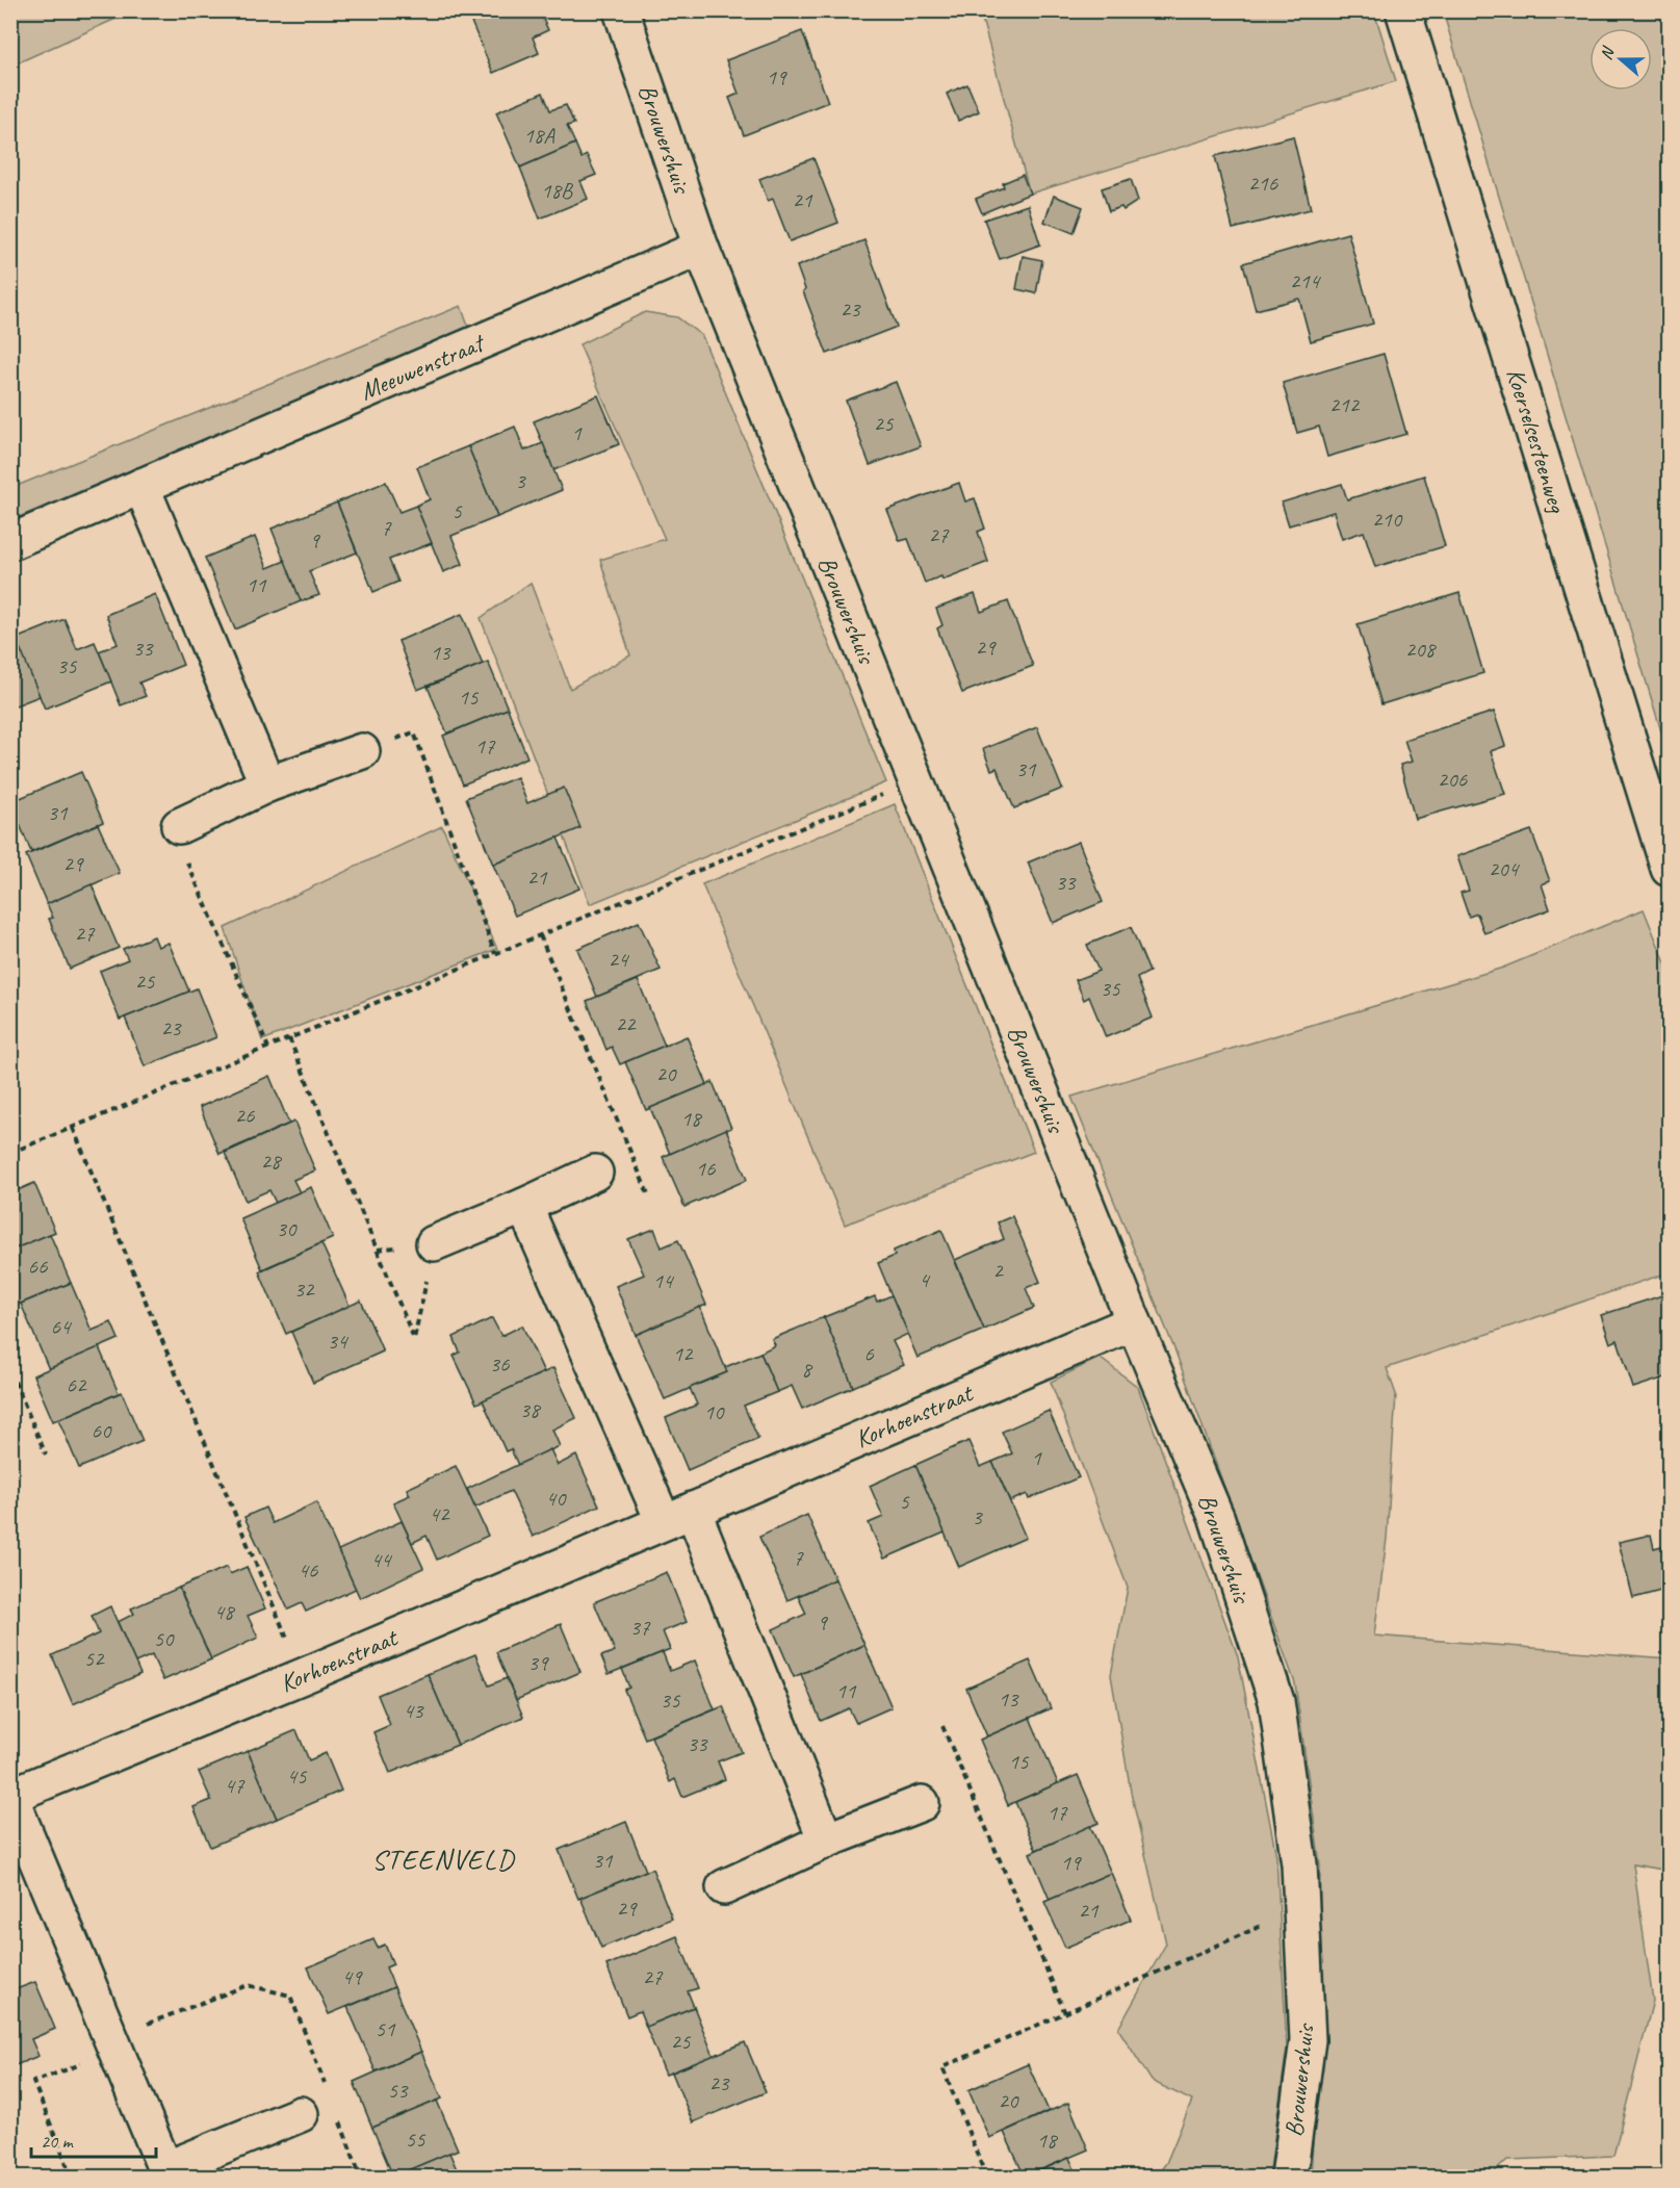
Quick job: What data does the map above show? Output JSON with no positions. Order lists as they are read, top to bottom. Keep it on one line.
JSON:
{"streets":{"street":["Brouwershuis","Meeuwenstraat","Koerselsesteenweg","Korhoenstraat"]},"crossings":[["Brouwershuis","Meeuwenstraat"],["Brouwershuis","Korhoenstraat"]],"districts":["STEENVELD"],"house_numbers":["19","18A","216","18B","21","214","23","212","25","1","3","5","210","7","27","9","11","29","33","208","13","35","15","17","31","206","31","29","204","21","33","27","24","25","35","22","23","20","26","18","28","16","30","66","2","4","14","32","64","34","12","6","36","8","62","38","10","60","1","40","5","42","3","7","44","46","48","9","37","50","52","39","11","13","35","43","33","15","45","47","17","31","19","29","21","49","27","51","25","23","53","20","55","18"],"scale_bar":"20 m","north":"left"}
